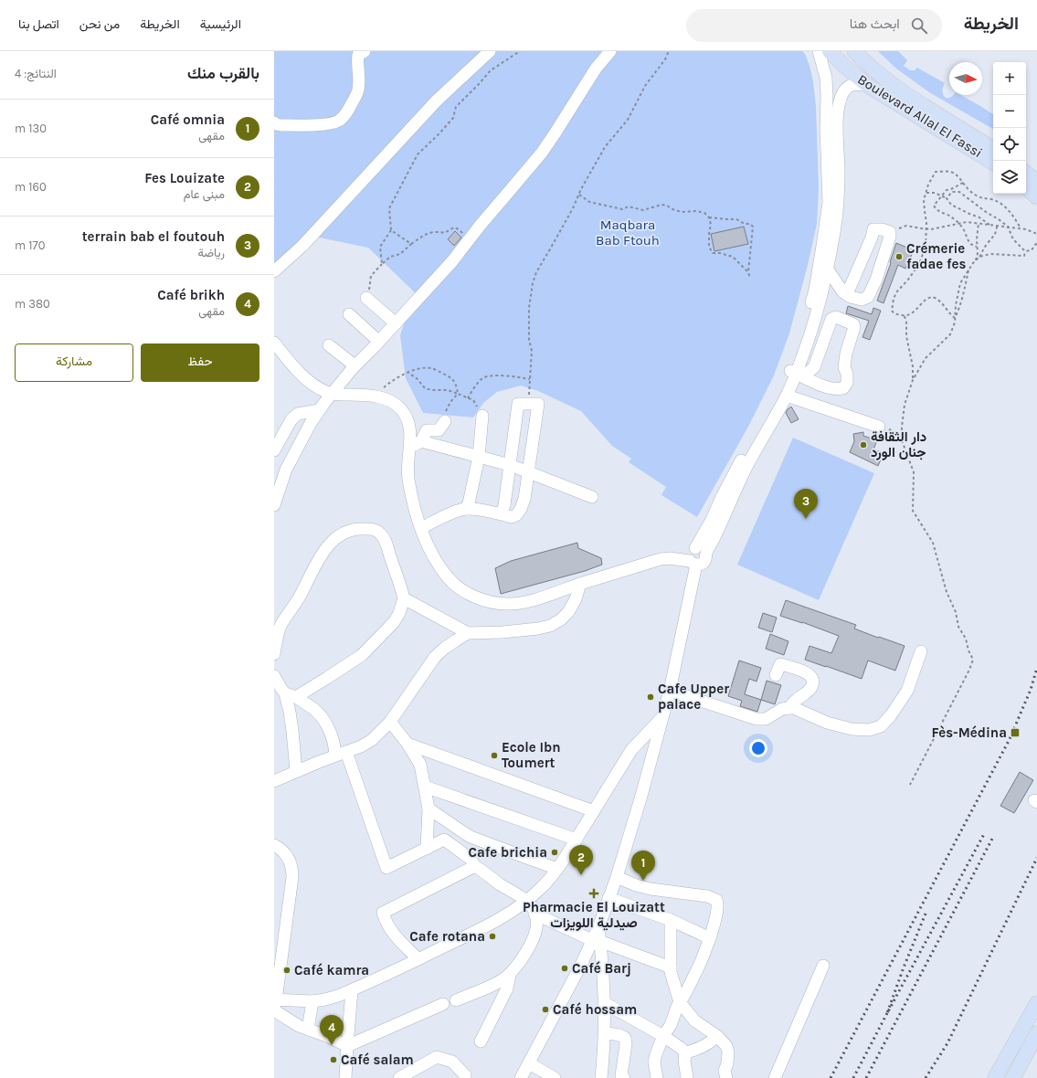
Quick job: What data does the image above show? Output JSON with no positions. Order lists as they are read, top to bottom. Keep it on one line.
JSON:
{"streets":{"main road":["Boulevard Allal El Fassi"]},"parks":["Maqbara Bab Ftouh"],"places":{"other":["Crémerie fadae fes","دار الثقافة جنان الورد","Cafe Upper palace","Ecole Ibn Toumert","Cafe brichia","Cafe rotana","Café Barj","Café kamra","Café hossam","Café salam"],"transit":["Fès-Médina"],"health":["Pharmacie El Louizatt صيدلية اللويزات"]},"north":"right","page":{"header":"الخريطة","search":"ابحث هنا","nav":["الرئيسية","الخريطة","من نحن","اتصل بنا"],"heading":["بالقرب منك","النتائج: 4"],"map_buttons":["+","−"],"list":[{"mark":"1","name":"Café omnia","note":"مقهى","value":"130 m"},{"mark":"2","name":"Fes Louizate","note":"مبنى عام","value":"160 m"},{"mark":"3","name":"terrain bab el foutouh","note":"رياضة","value":"170 m"},{"mark":"4","name":"Café brikh","note":"مقهى","value":"380 m"}],"buttons":["حفظ","مشاركة"],"pins":["3","2","1","4"]}}
